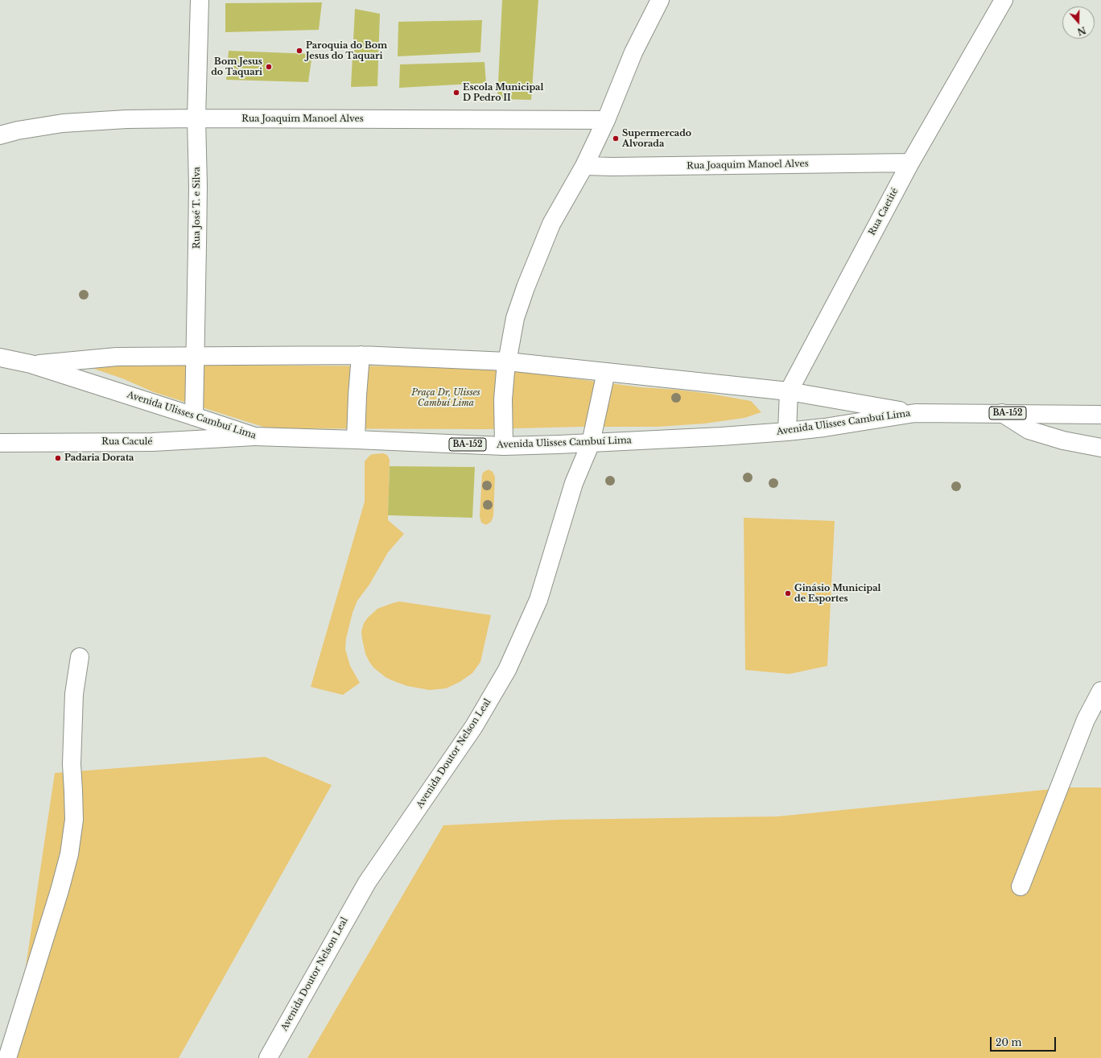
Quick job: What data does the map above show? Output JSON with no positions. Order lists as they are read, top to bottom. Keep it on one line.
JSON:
{"streets":{"street":["Rua Joaquim Manoel Alves","Rua José T. e Silva","Rua Caetité","BA-152","Avenida Ulisses Cambuí Lima","Rua Caculé","Avenida Doutor Nelson Leal"]},"crossings":[["Rua Joaquim Manoel Alves","Rua José T. e Silva"],["Rua Joaquim Manoel Alves","Rua Caetité"],["Rua José T. e Silva","Avenida Ulisses Cambuí Lima"],["Rua Caetité","Avenida Ulisses Cambuí Lima"],["Avenida Ulisses Cambuí Lima","Rua Caculé"],["Avenida Ulisses Cambuí Lima","Avenida Doutor Nelson Leal"]],"parks":["Praça Dr, Ulisses Cambuí Lima"],"places":["Paroquia do Bom Jesus do Taquari","Bom Jesus do Taquari","Escola Municipal D Pedro II","Supermercado Alvorada","Padaria Dorata","Ginásio Municipal de Esportes"],"scale_bar":"20 m","north":"bottom"}
